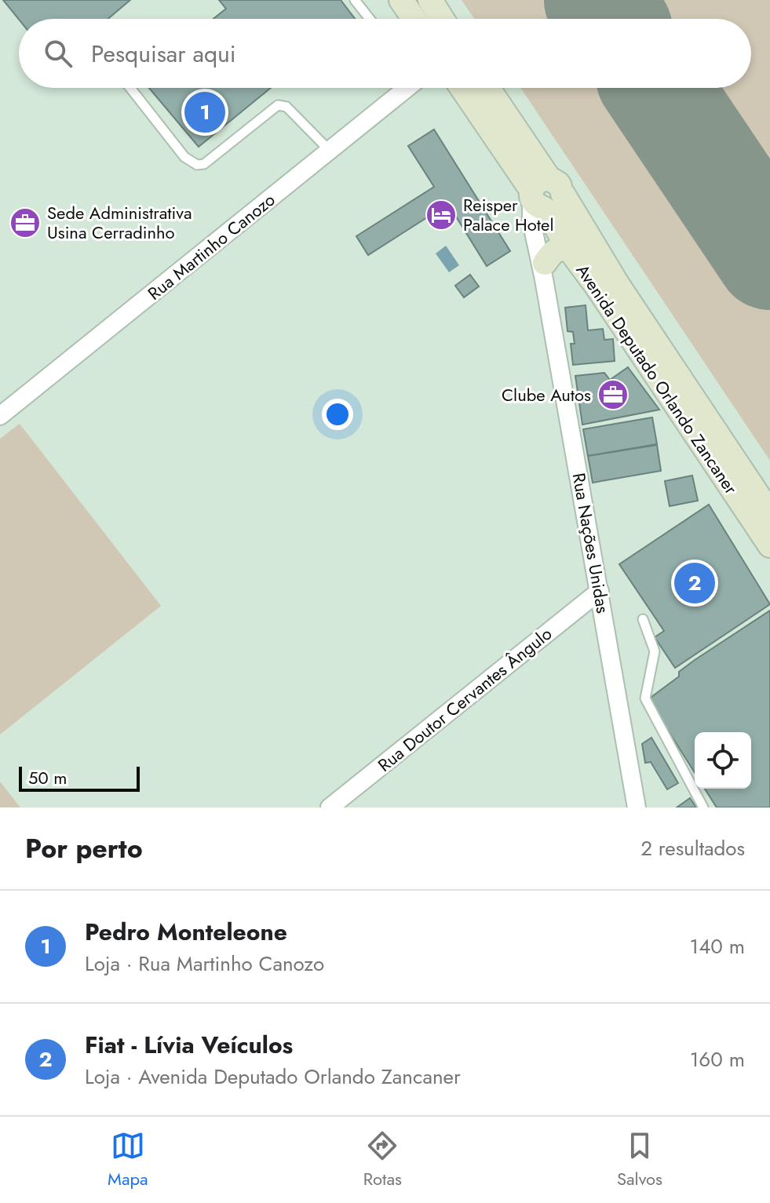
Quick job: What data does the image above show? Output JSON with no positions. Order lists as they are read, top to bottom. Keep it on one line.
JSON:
{"streets":{"main road":["Avenida Deputado Orlando Zancaner"],"street":["Rua Martinho Canozo","Rua Nações Unidas","Rua Doutor Cervantes Ângulo"]},"crossings":[["Avenida Deputado Orlando Zancaner","Rua Nações Unidas"],["Rua Nações Unidas","Rua Doutor Cervantes Ângulo"]],"places":{"hotel":["Reisper Palace Hotel"],"office":["Sede Administrativa Usina Cerradinho","Clube Autos"]},"scale_bar":"50 m","page":{"search":"Pesquisar aqui","pins":["1","2"],"scale":"50 m","heading":["Por perto","2 resultados"],"list":[{"mark":"1","name":"Pedro Monteleone","note":"Loja · Rua Martinho Canozo","value":"140 m"},{"mark":"2","name":"Fiat - Lívia Veículos","note":"Loja · Avenida Deputado Orlando Zancaner","value":"160 m"}],"nav":["Mapa","Rotas","Salvos"]}}
